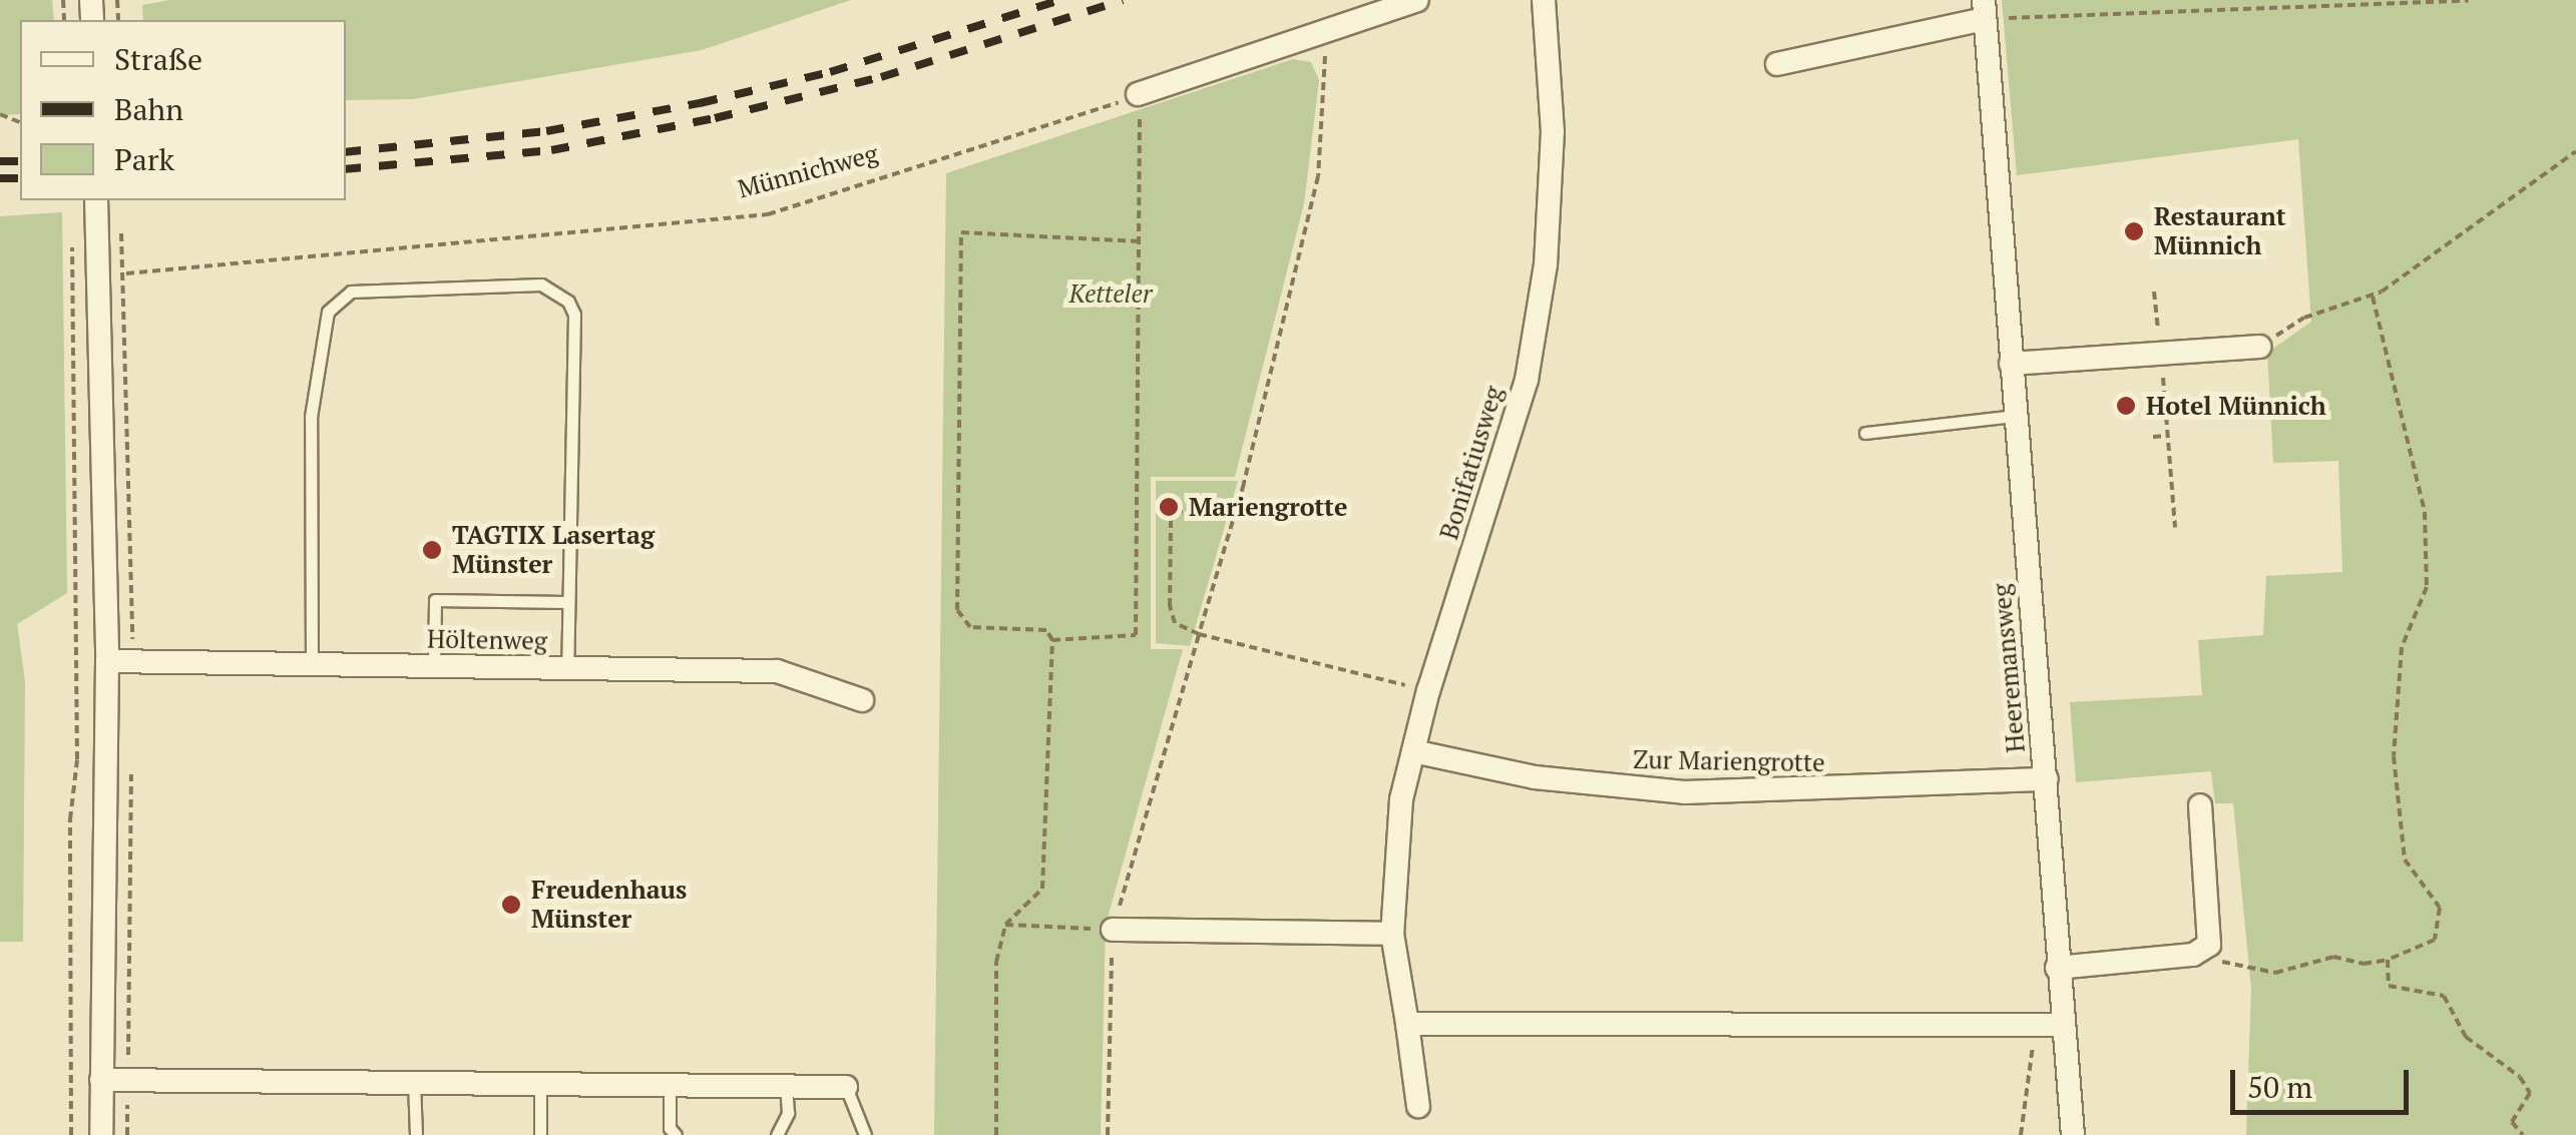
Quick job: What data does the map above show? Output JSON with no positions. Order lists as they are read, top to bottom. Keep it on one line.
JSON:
{"streets":{"street":["Bonifatiusweg","Höltenweg","Heeremansweg","Zur Mariengrotte"],"path":["Münnichweg"]},"crossings":[["Bonifatiusweg","Zur Mariengrotte"],["Heeremansweg","Zur Mariengrotte"]],"parks":["Ketteler"],"places":["Restaurant Münnich","Hotel Münnich","Mariengrotte","TAGTIX Lasertag Münster","Freudenhaus Münster"],"legend":["Straße","Bahn","Park"],"scale_bar":"50 m"}
